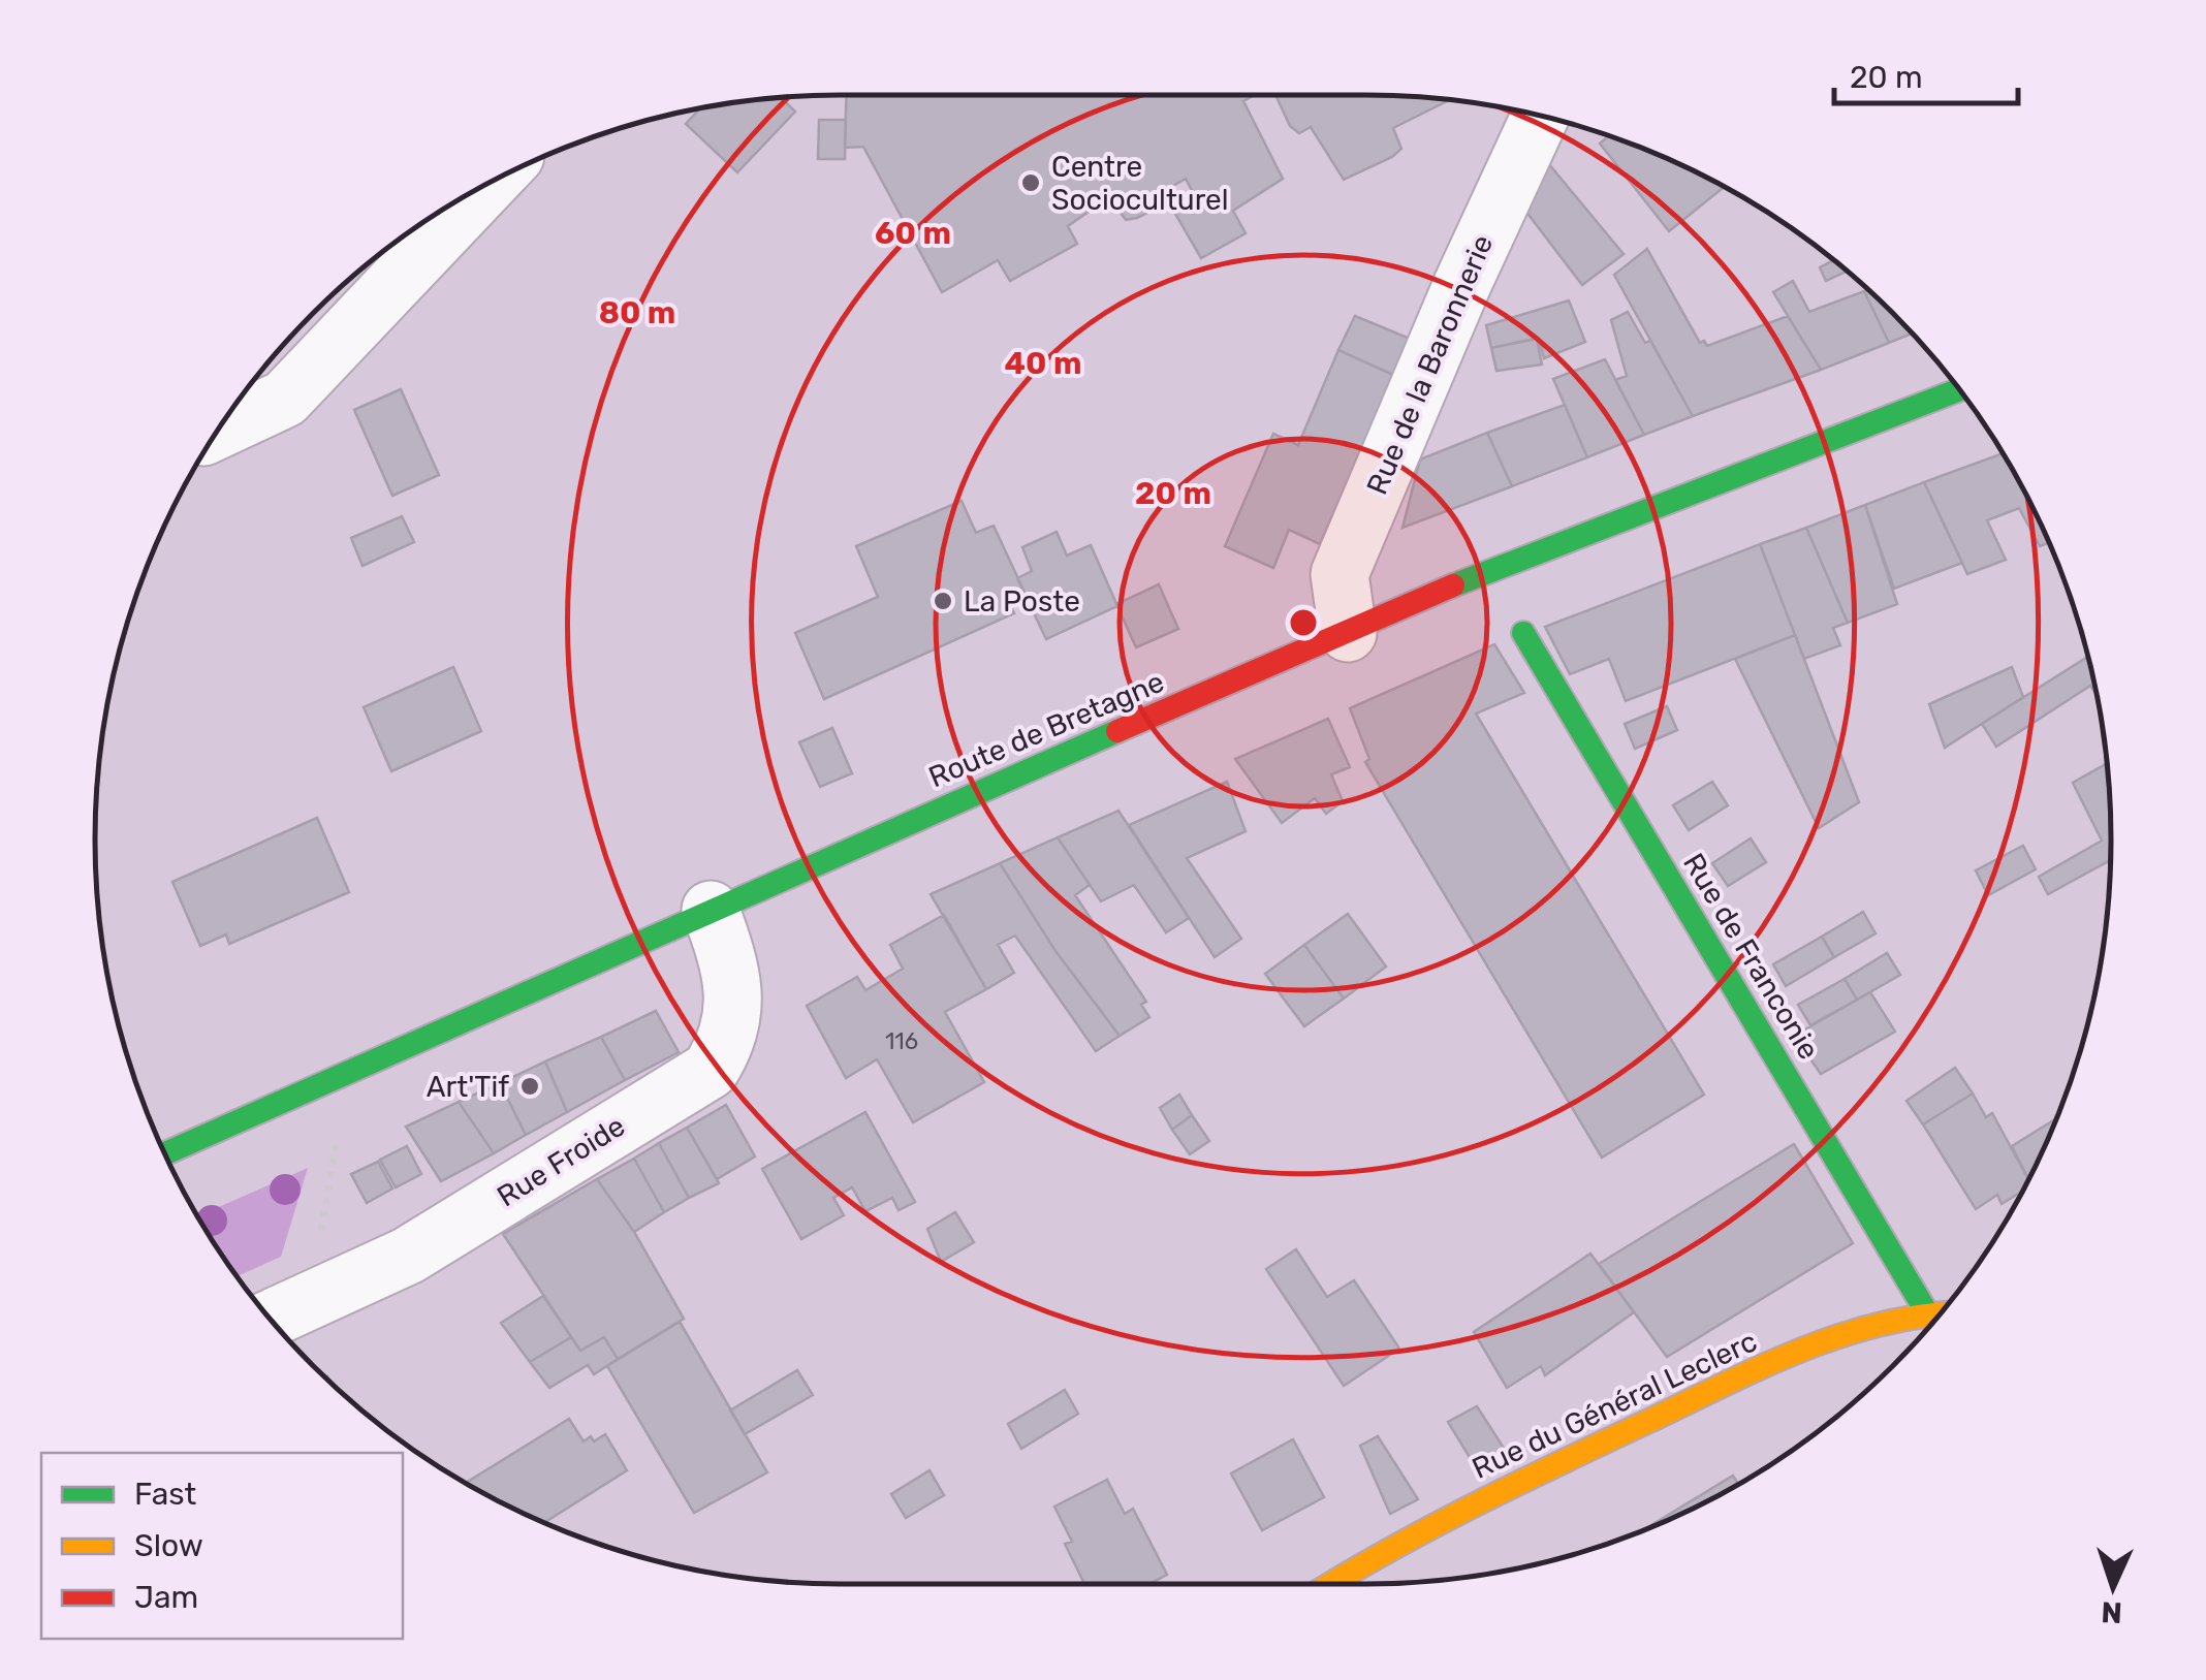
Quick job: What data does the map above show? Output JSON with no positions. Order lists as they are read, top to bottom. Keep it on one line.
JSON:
{"streets":{"main road":["Route de Bretagne","Rue de Franconie","Rue du Général Leclerc"],"street":["Rue de la Baronnerie","Rue Froide"]},"crossings":[["Rue de la Baronnerie","Route de Bretagne"],["Route de Bretagne","Rue Froide"],["Rue de Franconie","Rue du Général Leclerc"]],"places":["Centre Socioculturel","La Poste","Art'Tif"],"house_numbers":["116"],"legend":["Fast","Slow","Jam"],"scale_bar":"20 m","north":"bottom","rings":["60 m","80 m","40 m","20 m"]}
